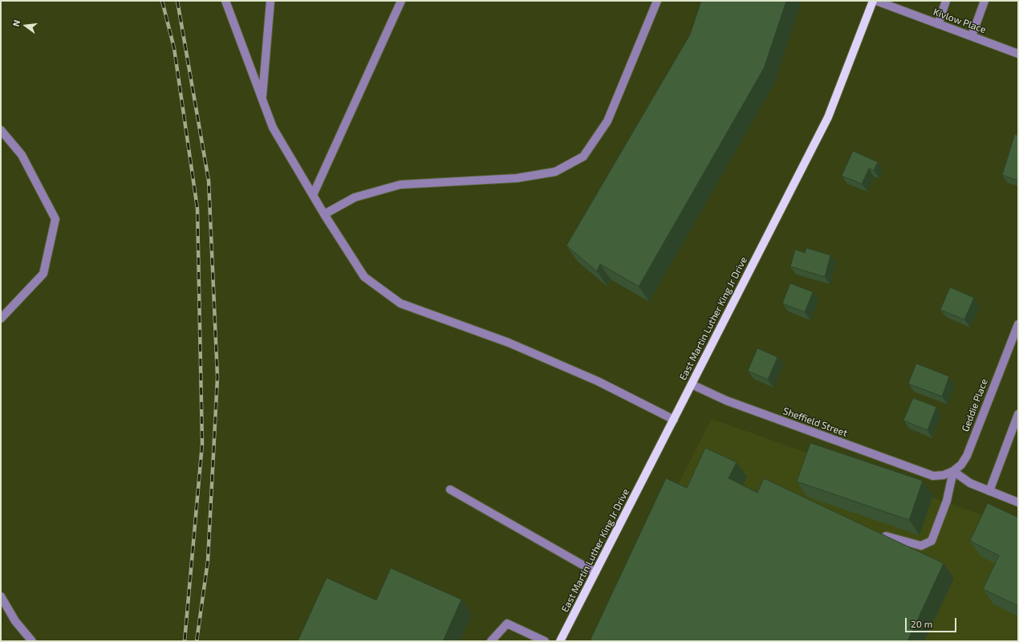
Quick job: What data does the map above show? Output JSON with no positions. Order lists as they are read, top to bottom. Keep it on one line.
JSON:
{"streets":{"main road":["East Martin Luther King Jr Drive"],"street":["Kivlow Place","Geddie Place","Sheffield Street"]},"crossings":[["East Martin Luther King Jr Drive","Sheffield Street"],["Geddie Place","Sheffield Street"]],"scale_bar":"20 m","north":"left"}
